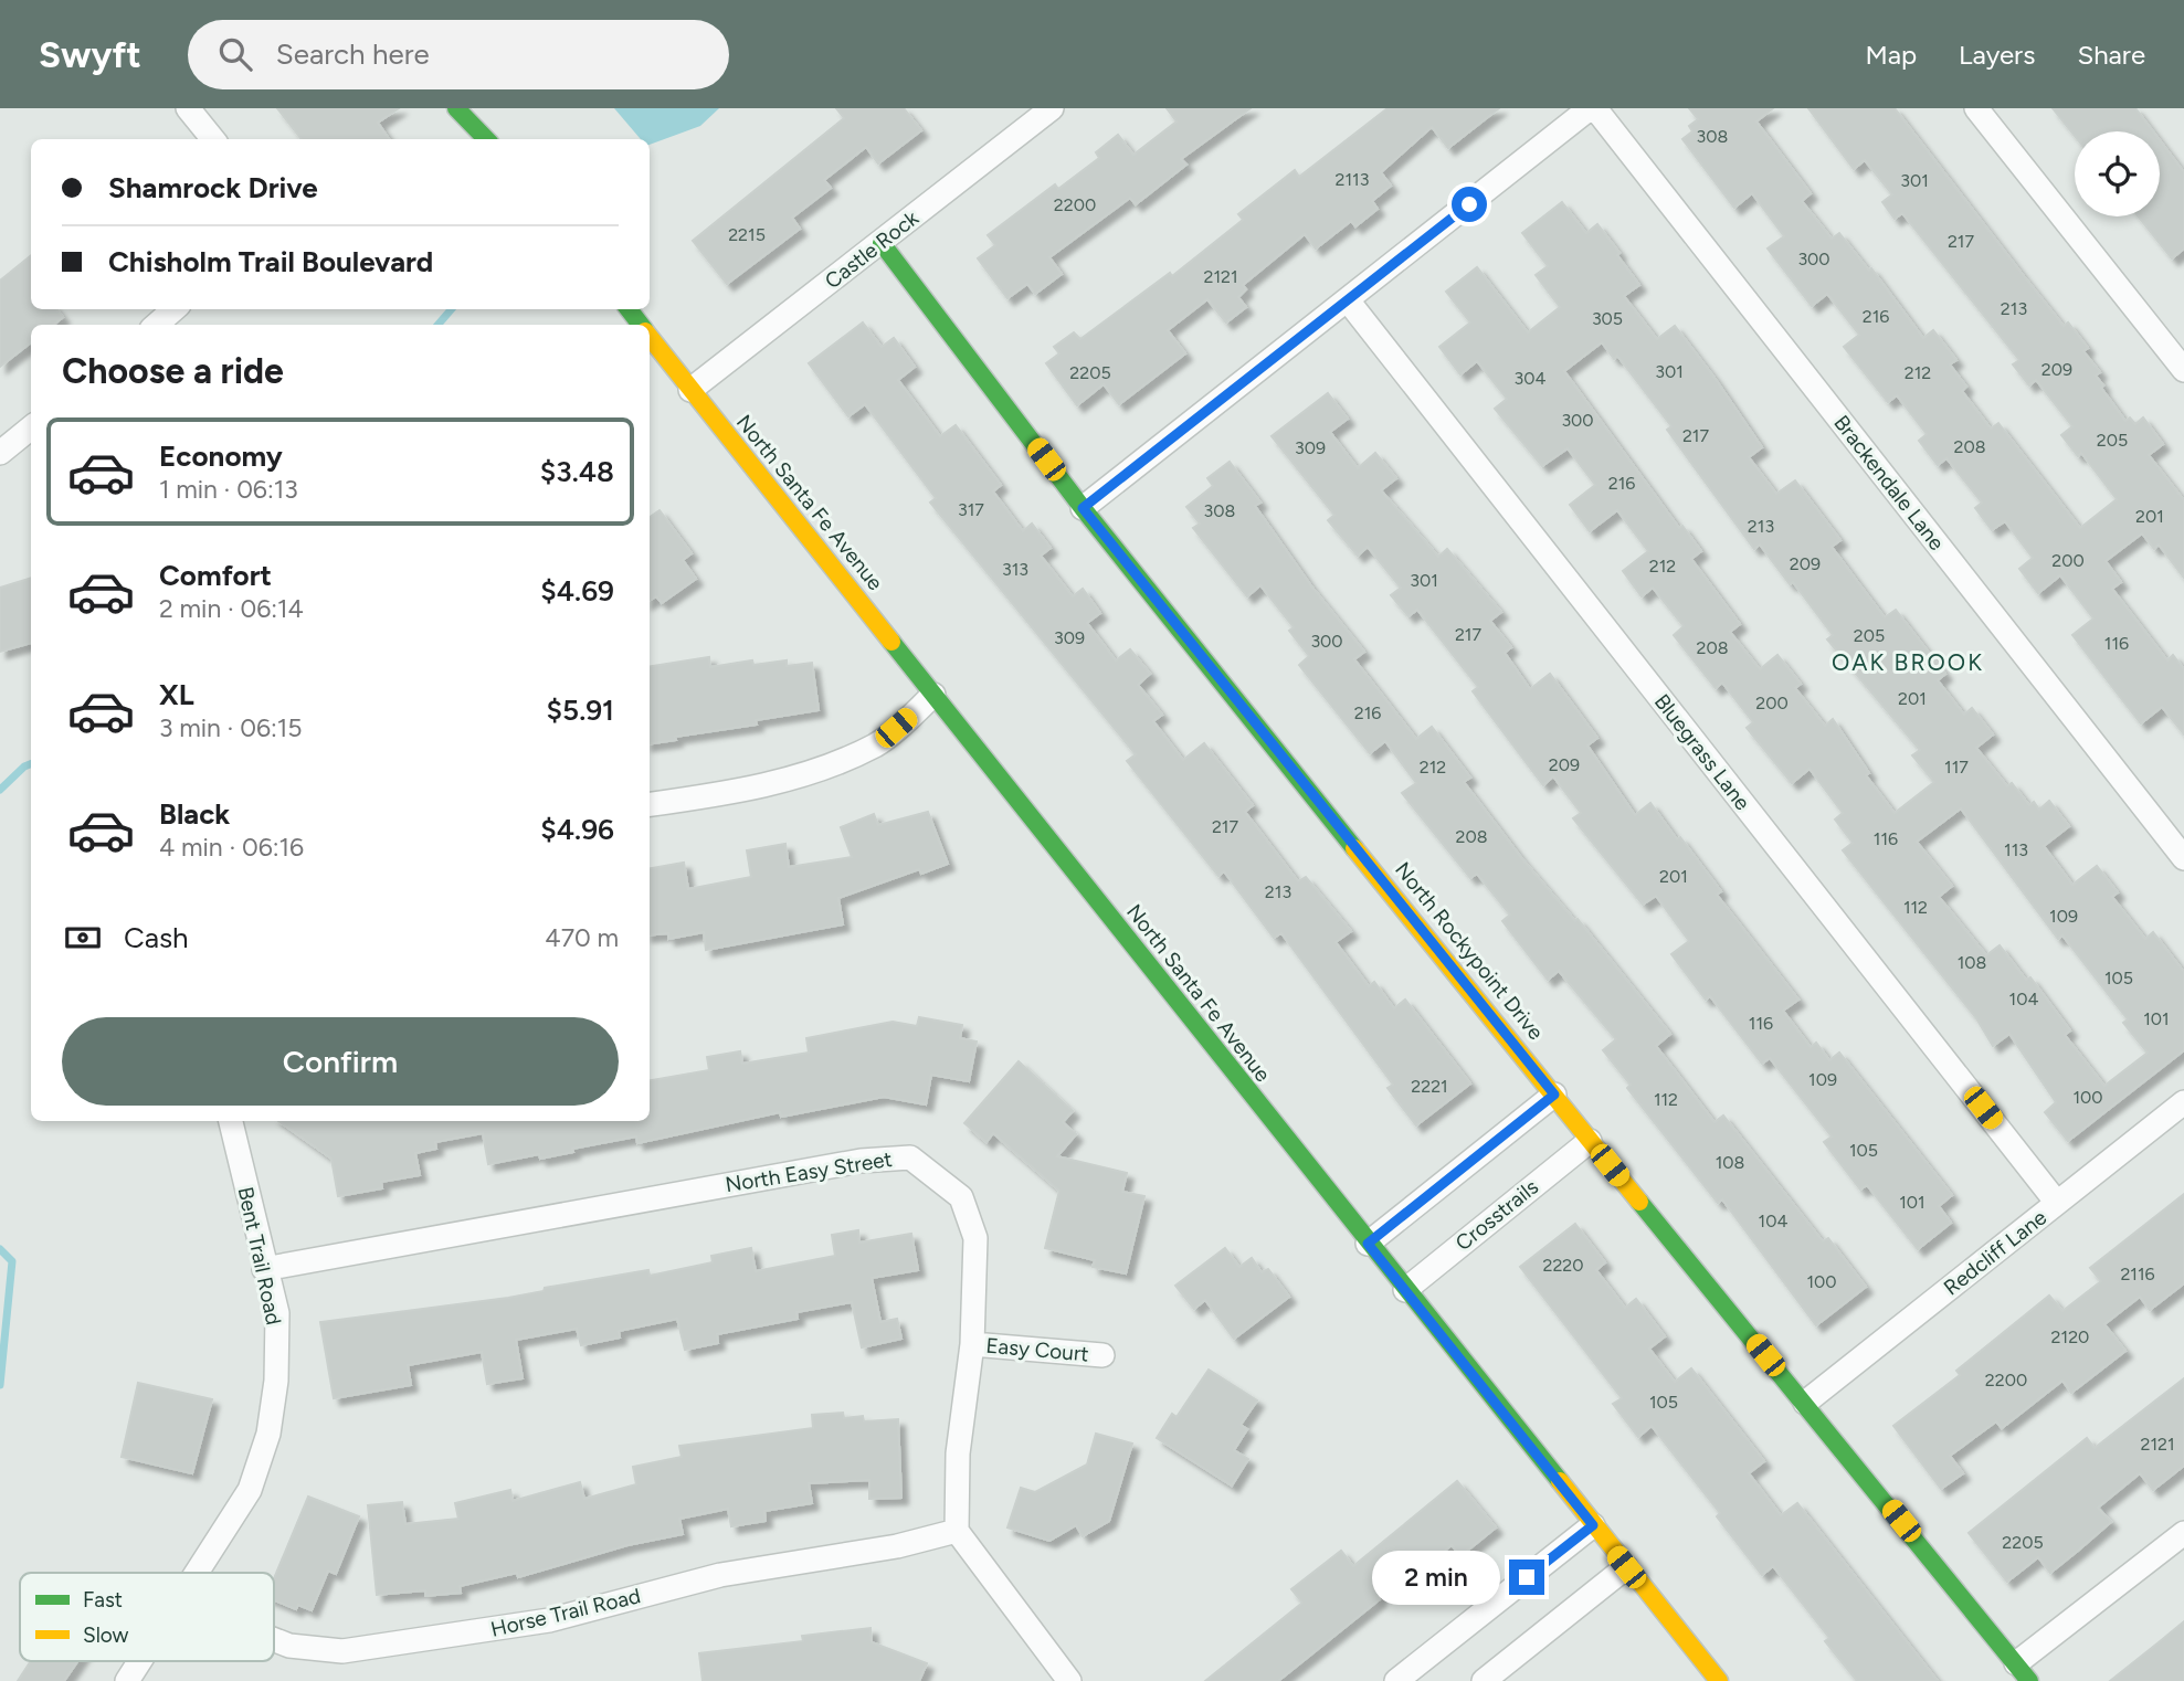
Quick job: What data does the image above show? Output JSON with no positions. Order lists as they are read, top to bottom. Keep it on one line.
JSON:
{"streets":{"main road":["North Santa Fe Avenue","North Rockypoint Drive"],"street":["Castle Rock","Brackendale Lane","Bluegrass Lane","North Easy Street","Crosstrails","Redcliff Lane","Bent Trail Road","Easy Court","Horse Trail Road"]},"crossings":[["Castle Rock","North Santa Fe Avenue"],["Castle Rock","North Rockypoint Drive"],["North Santa Fe Avenue","Crosstrails"],["Bluegrass Lane","Redcliff Lane"],["North Rockypoint Drive","Crosstrails"],["North Rockypoint Drive","Redcliff Lane"],["North Easy Street","Bent Trail Road"],["North Easy Street","Easy Court"],["North Easy Street","Horse Trail Road"]],"districts":["OAK BROOK"],"house_numbers":["308","2113","301","2200","2215","217","300","2121","213","216","305","209","301","2205","212","304","300","217","205","208","309","216","317","308","201","213","200","209","212","313","301","217","205","309","300","116","208","201","200","216","209","212","117","217","208","116","113","201","213","112","109","108","105","104","101","116","109","2221","100","112","105","108","101","104","2220","2116","100","2120","2200","105","2121","2205"],"legend":["Fast","Slow"],"page":{"header":"Swyft","search":"Search here","nav":["Map","Layers","Share"],"banner":["Shamrock Drive","Chisholm Trail Boulevard"],"heading":"Choose a ride","list":[{"name":"Economy","note":"1 min · 06:13","value":"$3.48"},{"name":"Comfort","note":"2 min · 06:14","value":"$4.69"},{"name":"XL","note":"3 min · 06:15","value":"$5.91"},{"name":"Black","note":"4 min · 06:16","value":"$4.96"}],"pay":["Cash","470 m"],"buttons":"Confirm","bubble":"2 min"}}
